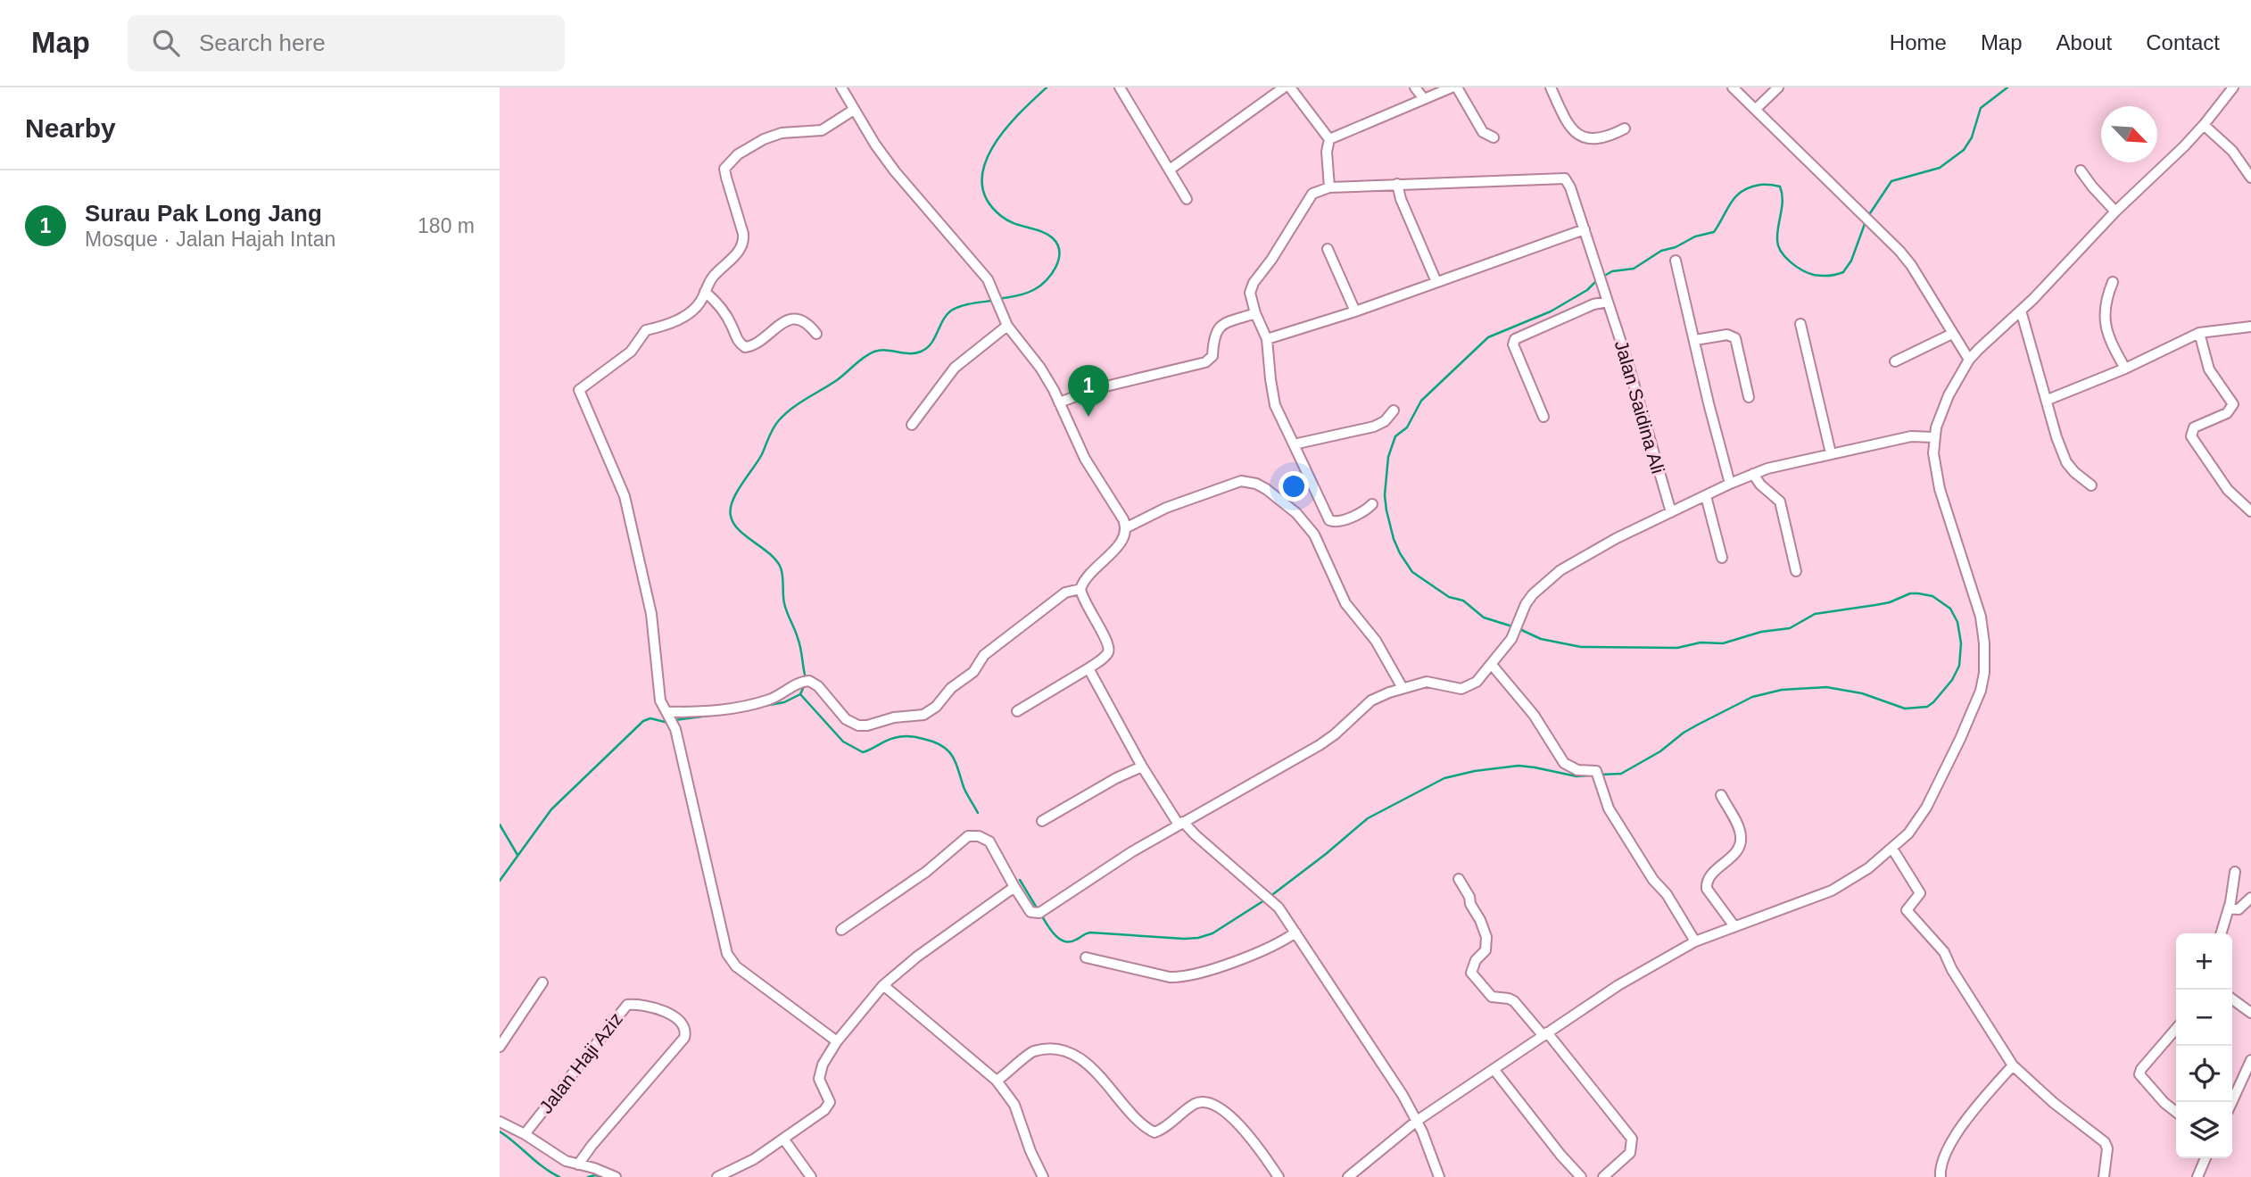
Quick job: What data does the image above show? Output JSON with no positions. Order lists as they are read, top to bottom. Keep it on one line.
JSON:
{"streets":{"street":["Jalan Saidina Ali","Jalan Haji Aziz"]},"north":"bottom right","page":{"header":"Map","search":"Search here","nav":["Home","Map","About","Contact"],"heading":"Nearby","list":[{"mark":"1","name":"Surau Pak Long Jang","note":"Mosque · Jalan Hajah Intan","value":"180 m"}],"pins":"1","map_buttons":["+","−"]}}
